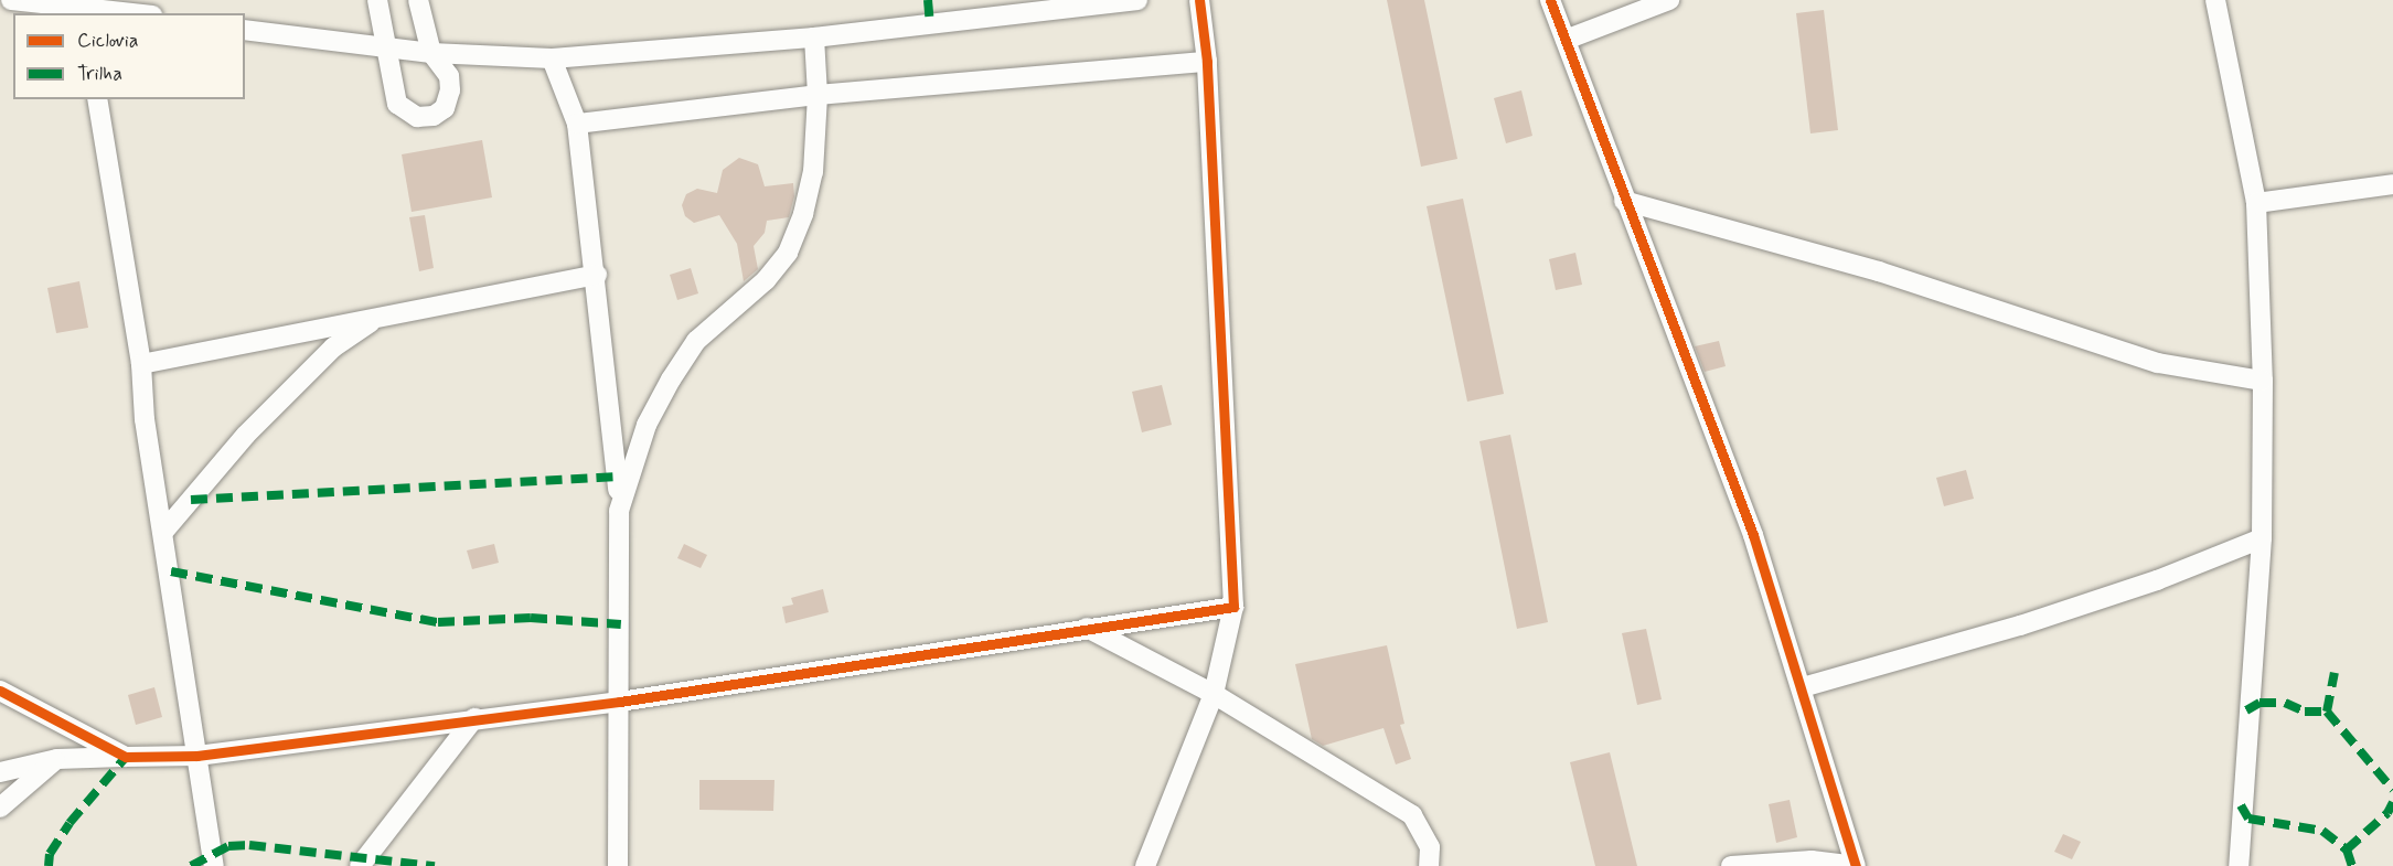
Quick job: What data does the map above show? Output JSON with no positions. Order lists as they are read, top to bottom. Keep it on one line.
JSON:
{"legend":["Ciclovia","Trilha"]}
